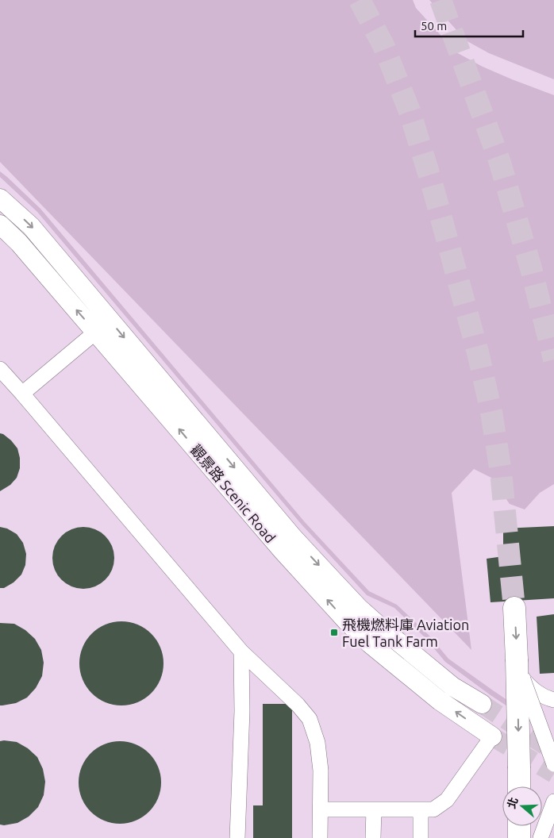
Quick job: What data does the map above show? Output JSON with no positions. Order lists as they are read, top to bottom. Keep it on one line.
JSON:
{"streets":{"main road":["觀景路 Scenic Road"]},"places":{"transit":["飛機燃料庫 Aviation Fuel Tank Farm"]},"scale_bar":"50 m","north":"left"}
